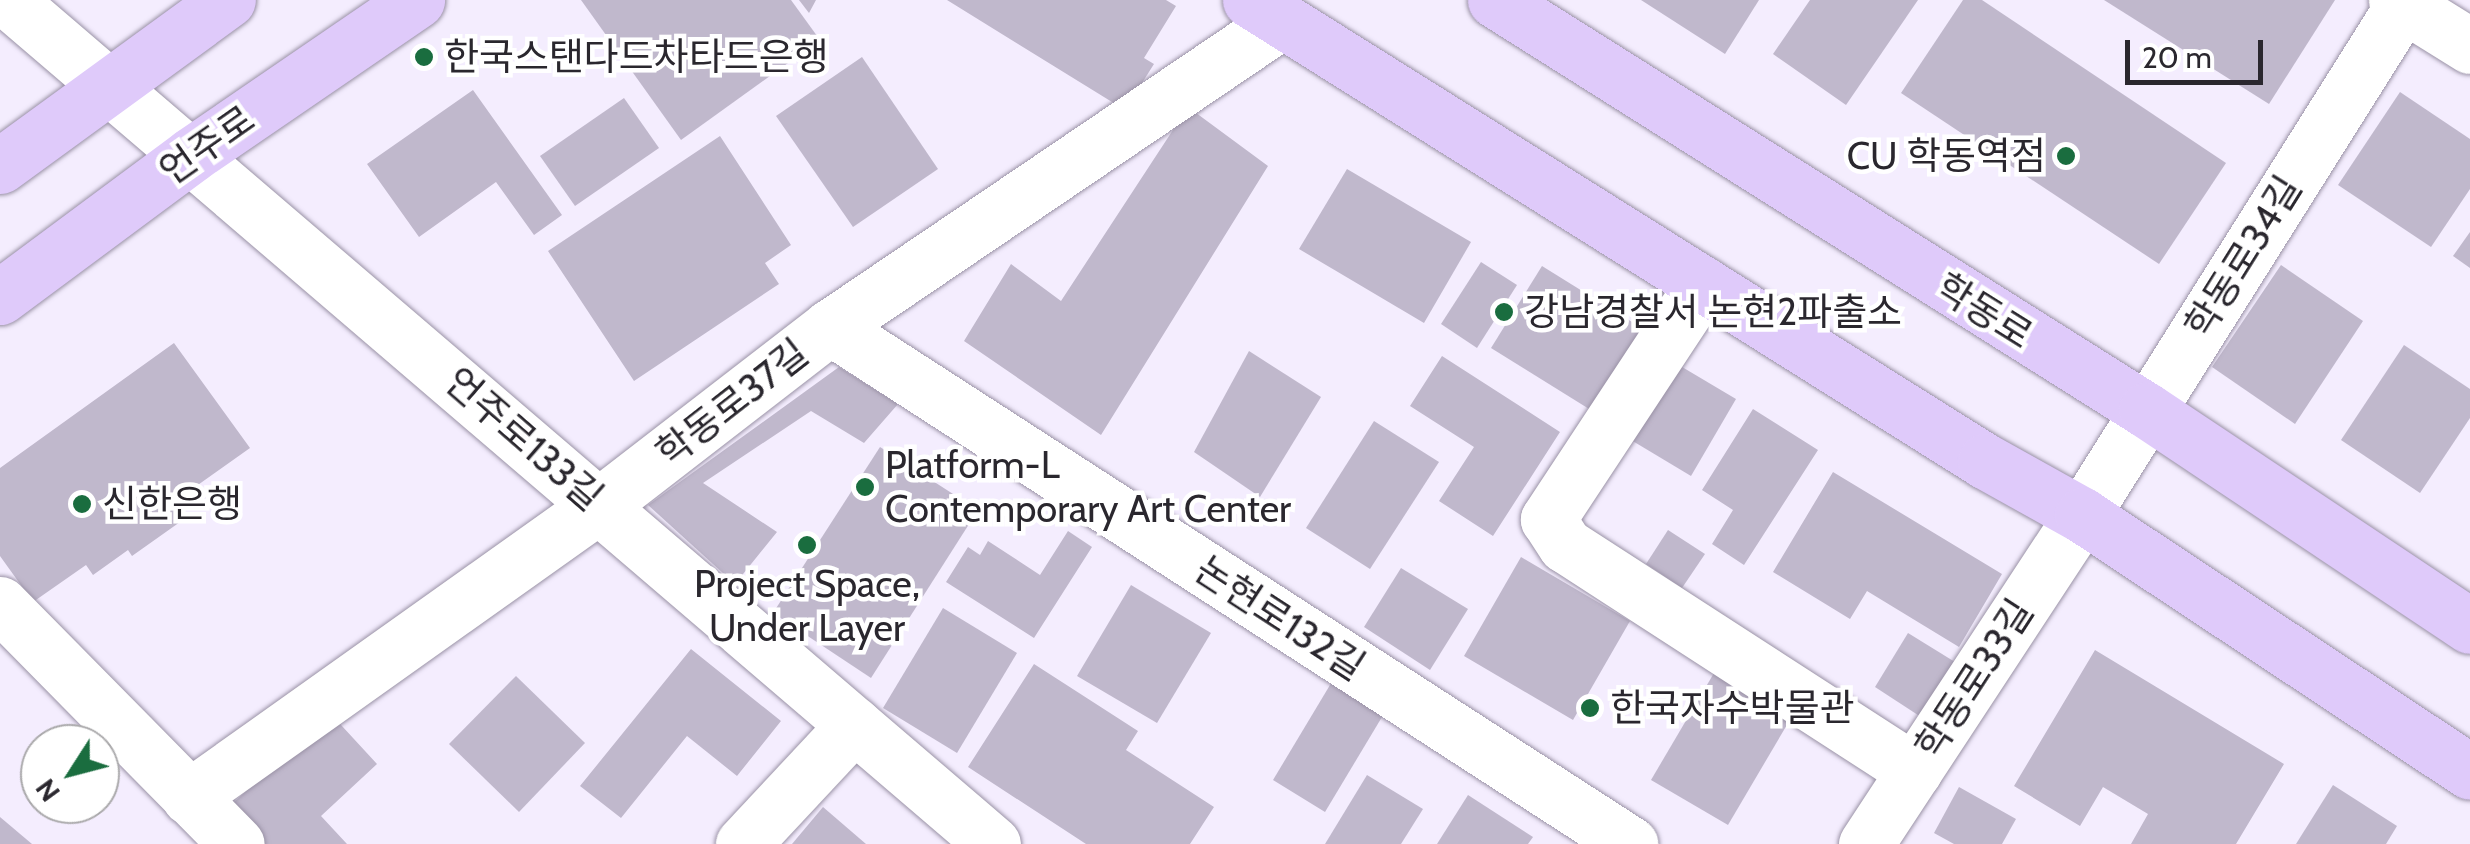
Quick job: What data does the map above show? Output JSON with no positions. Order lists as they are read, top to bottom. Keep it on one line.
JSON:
{"streets":{"main road":["언주로","학동로"],"street":["학동로34길","학동로37길","언주로133길","논현로132길","학동로33길"]},"crossings":[["언주로","언주로133길"],["학동로34길","학동로"],["학동로34길","학동로33길"],["학동로37길","언주로133길"],["학동로37길","논현로132길"]],"places":["한국스탠다드차타드은행","CU 학동역점","강남경찰서 논현2파출소","Platform-L Contemporary Art Center","신한은행","Project Space, Under Layer","한국자수박물관"],"scale_bar":"20 m","north":"bottom left"}
